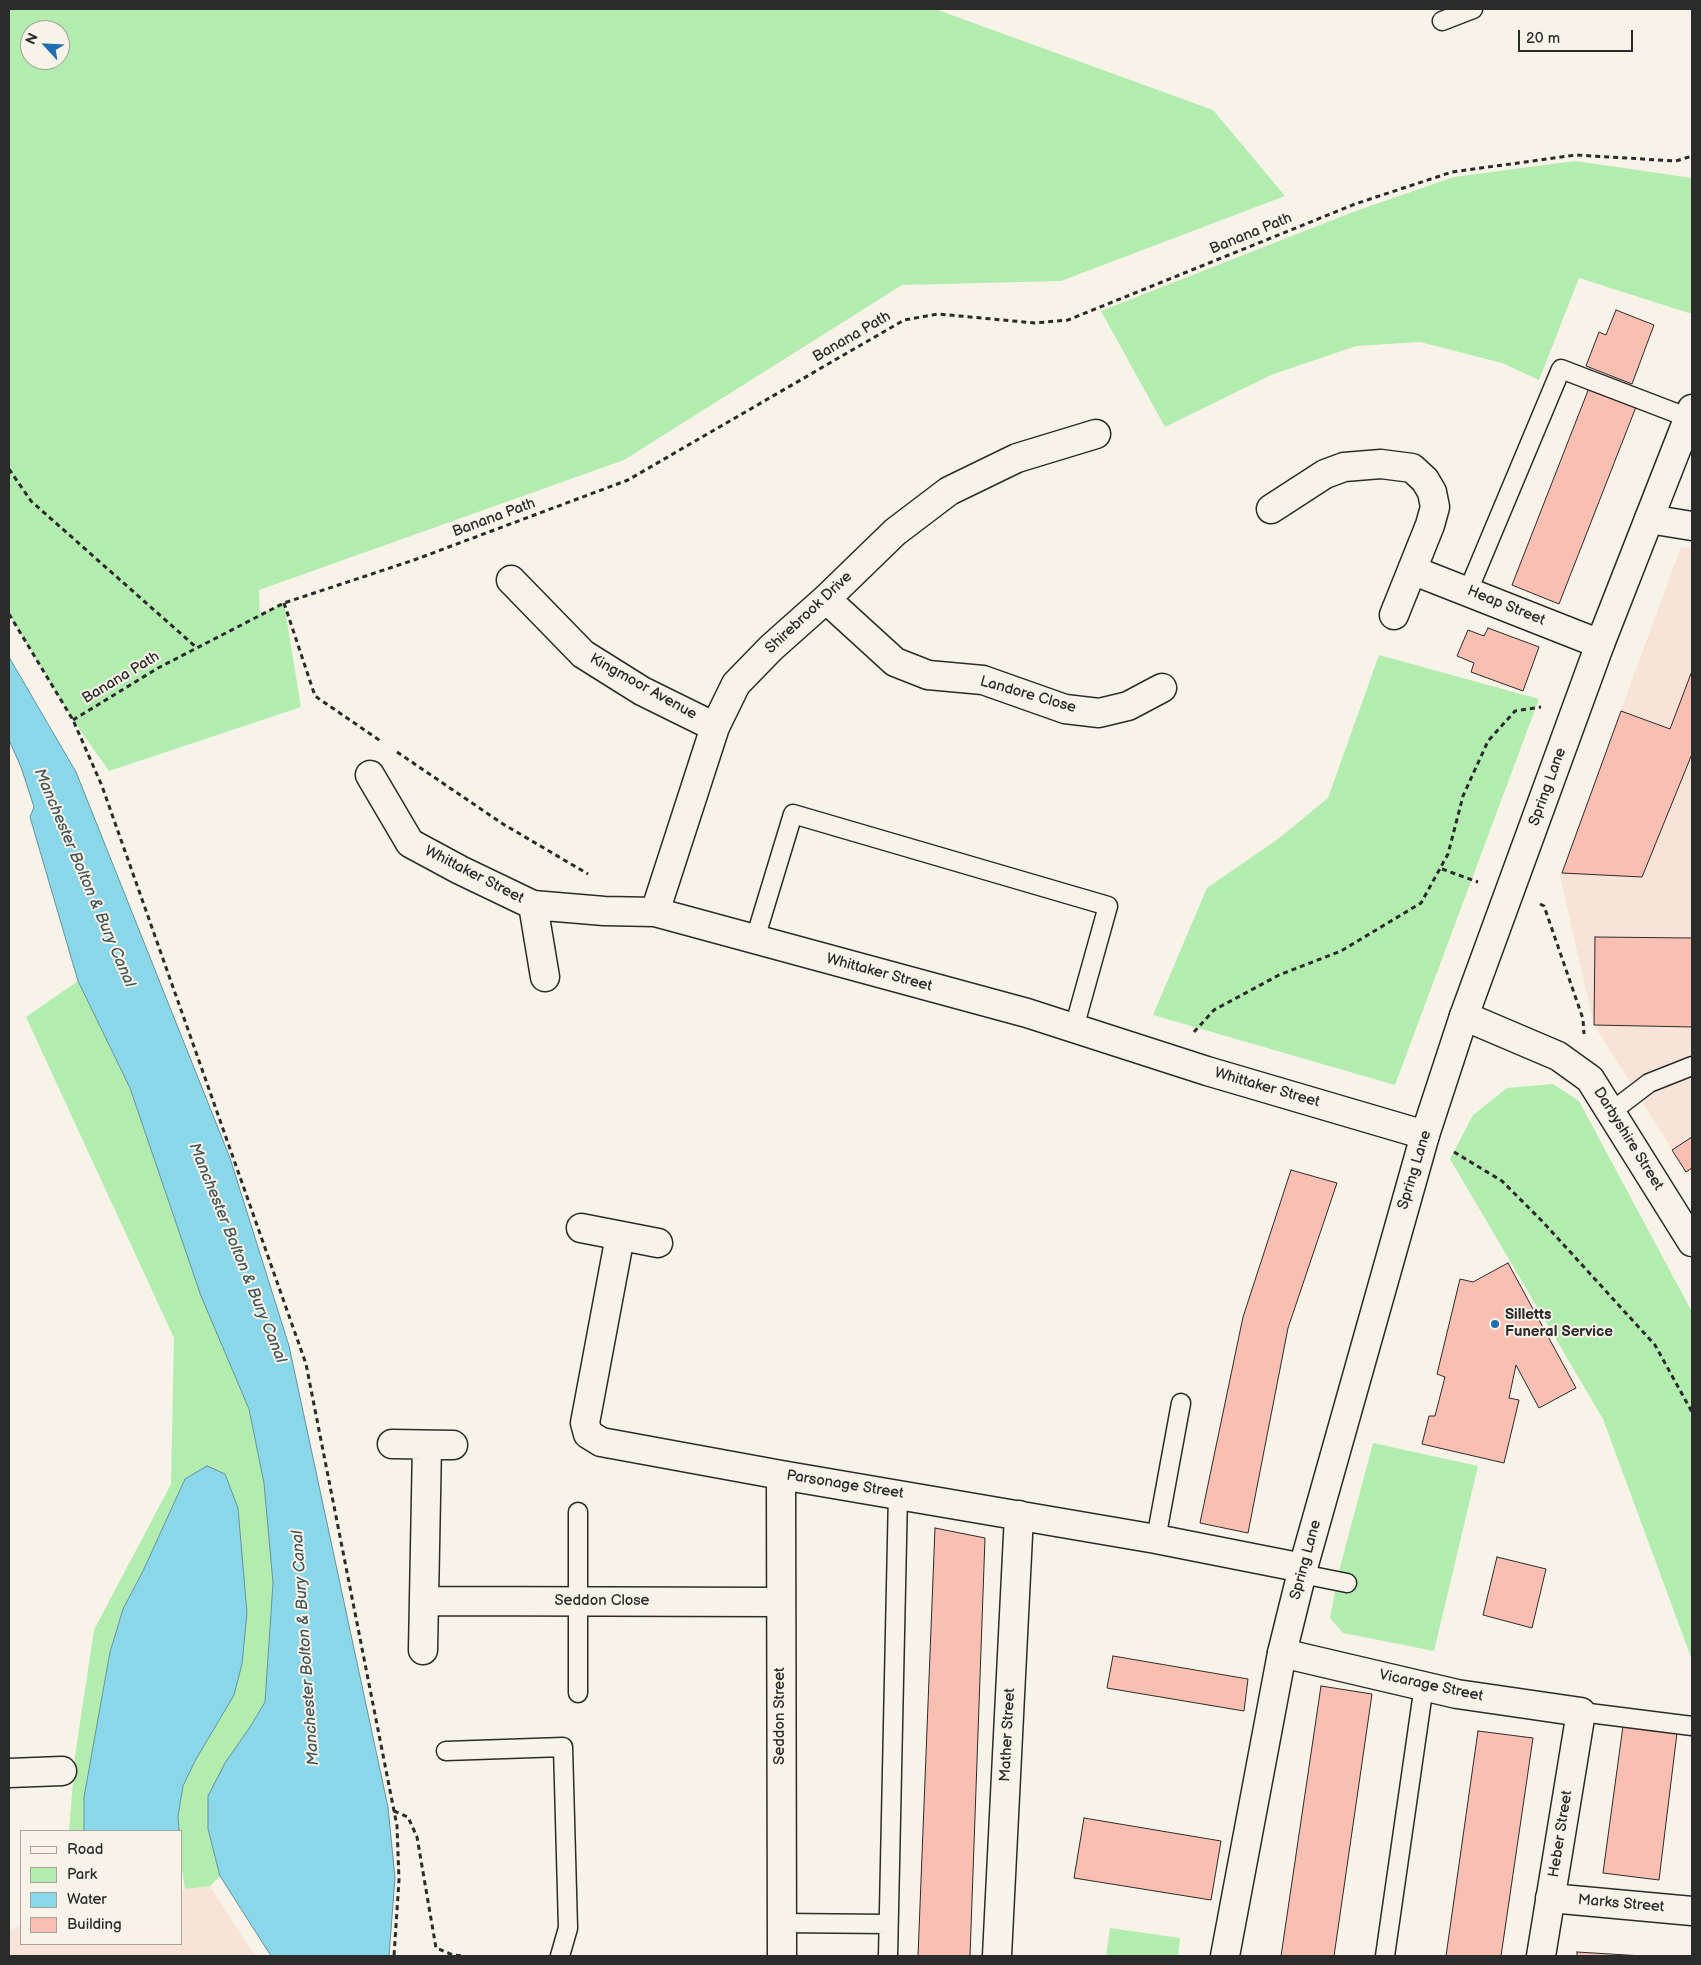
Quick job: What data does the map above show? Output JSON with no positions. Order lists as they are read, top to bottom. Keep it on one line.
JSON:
{"streets":{"street":["Heap Street","Shirebrook Drive","Kingmoor Avenue","Landore Close","Spring Lane","Whittaker Street","Darbyshire Street","Parsonage Street","Seddon Close","Vicarage Street","Seddon Street","Mather Street","Heber Street","Marks Street"],"path":["Banana Path"]},"crossings":[["Heap Street","Spring Lane"],["Shirebrook Drive","Kingmoor Avenue"],["Shirebrook Drive","Landore Close"],["Shirebrook Drive","Whittaker Street"],["Spring Lane","Whittaker Street"],["Spring Lane","Darbyshire Street"],["Spring Lane","Parsonage Street"],["Spring Lane","Vicarage Street"],["Parsonage Street","Seddon Street"],["Parsonage Street","Mather Street"],["Seddon Close","Seddon Street"],["Vicarage Street","Heber Street"],["Heber Street","Marks Street"]],"water":["Manchester Bolton & Bury Canal"],"places":["Silletts Funeral Service"],"legend":["Road","Park","Water","Building"],"scale_bar":"20 m","north":"top left"}
